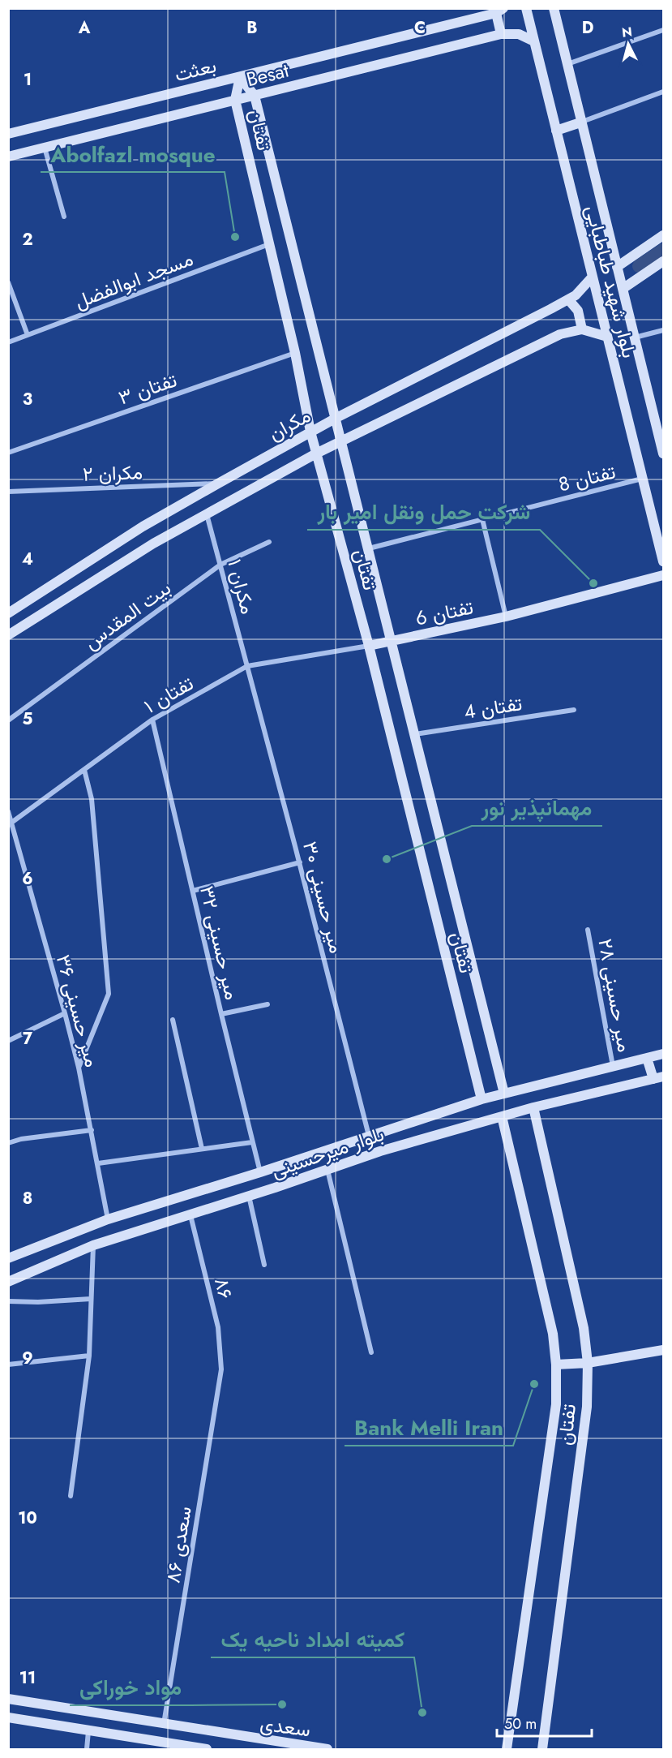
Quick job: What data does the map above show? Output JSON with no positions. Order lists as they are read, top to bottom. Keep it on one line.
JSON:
{"streets":{"street":["بعثت","Besat","تفتان","مسجد ابوالفضل","بلوار شهید طباطبایی","تفتان ۳","مکران","مکران ۲","تفتان 8","مکران ۱","تفتان 6","بیت المقدس","تفتان ۱","تفتان 4","میر حسینی ۳۰","میر حسینی ۳۲","میر حسینی ۲۸","میر حسینی ۳۶","بلوار میرحسینی","۸۶","سعدی ۸۶","سعدی"]},"crossings":[["بعثت","تفتان"],["Besat","تفتان"],["Besat","بلوار شهید طباطبایی"],["تفتان","مسجد ابوالفضل"],["تفتان","تفتان ۳"],["تفتان","مکران"],["تفتان","تفتان 8"],["تفتان","تفتان 6"],["تفتان","تفتان ۱"],["تفتان","تفتان 4"],["تفتان","بلوار میرحسینی"],["بلوار شهید طباطبایی","مکران"],["بلوار شهید طباطبایی","تفتان 8"],["مکران","مکران ۲"],["مکران","مکران ۱"],["مکران ۱","بیت المقدس"],["مکران ۱","تفتان ۱"],["مکران ۱","میر حسینی ۳۰"],["تفتان 6","تفتان ۱"],["تفتان ۱","میر حسینی ۳۰"],["تفتان ۱","میر حسینی ۳۲"],["تفتان ۱","میر حسینی ۳۶"],["میر حسینی ۳۰","بلوار میرحسینی"],["میر حسینی ۳۲","بلوار میرحسینی"],["میر حسینی ۲۸","بلوار میرحسینی"],["میر حسینی ۳۶","بلوار میرحسینی"],["بلوار میرحسینی","۸۶"],["۸۶","سعدی ۸۶"],["سعدی ۸۶","سعدی"]],"places":["Abolfazl mosque","شرکت حمل ونقل امیر بار","مهمانپذیر نور","Bank Melli Iran","مواد خوراکی","کمیته امداد ناحیه یک"],"scale_bar":"50 m","north":"top","grid":{"columns":["A","B","C","D"],"rows":["1","2","3","4","5","6","7","8","9","10","11"]}}
